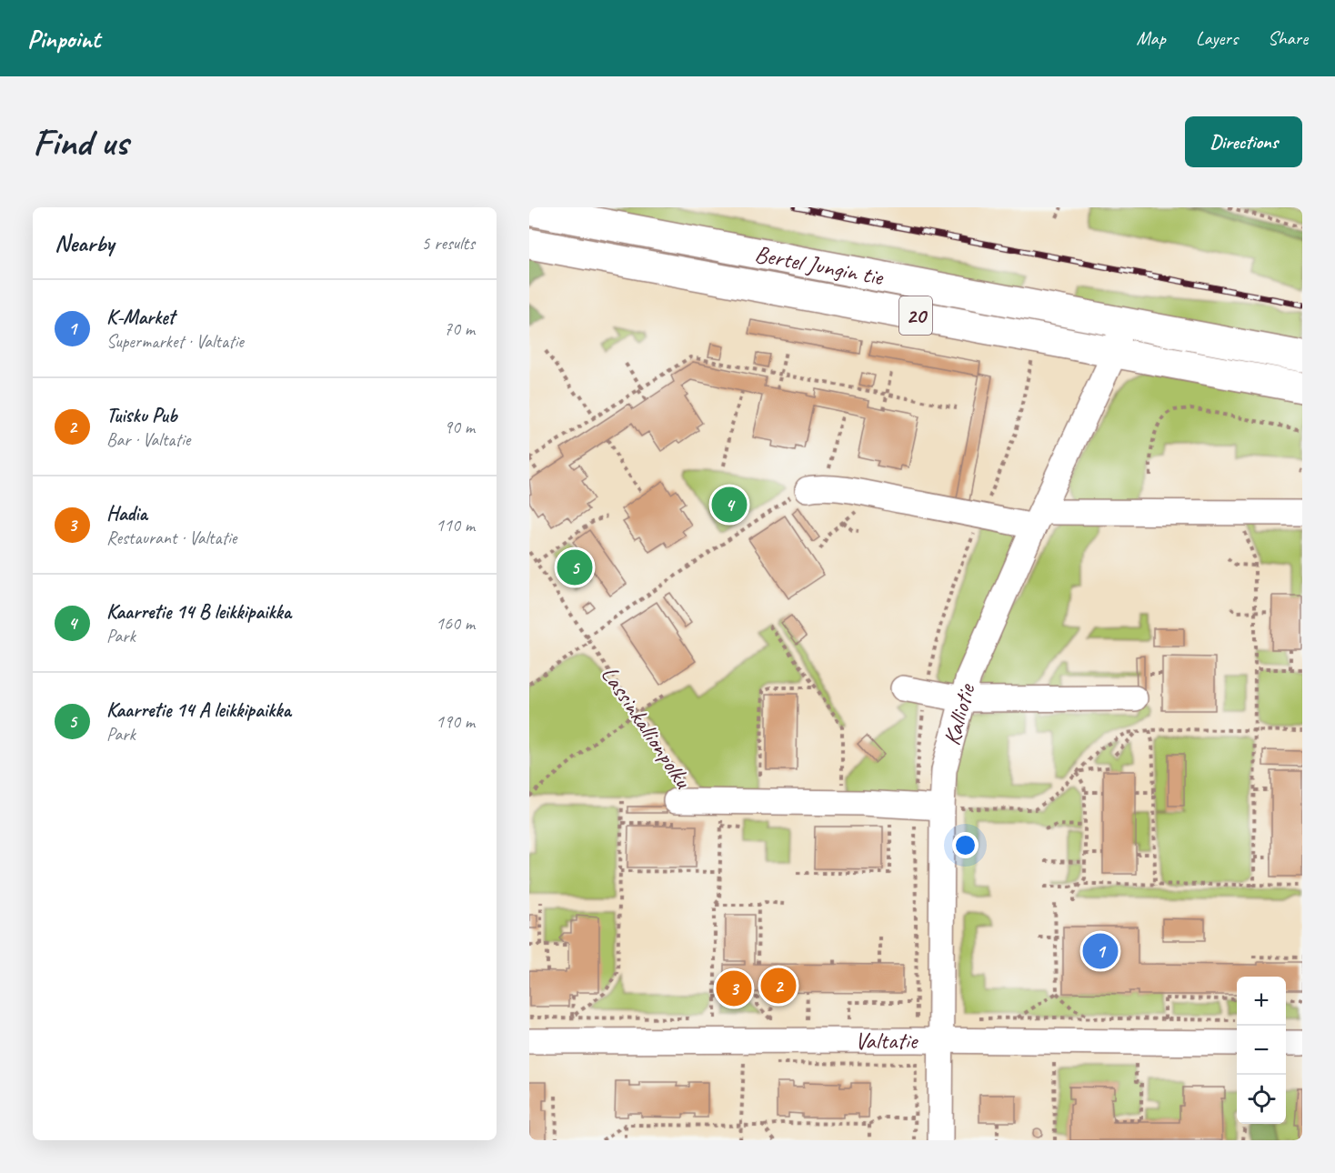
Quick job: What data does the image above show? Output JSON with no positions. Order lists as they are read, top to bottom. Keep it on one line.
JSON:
{"streets":{"highway":["Bertel Jungin tie","20"],"street":["Kalliotie","Lassinkallionpolku","Valtatie"]},"crossings":[["Bertel Jungin tie","Kalliotie"],["Kalliotie","Lassinkallionpolku"],["Kalliotie","Valtatie"]],"page":{"header":"Pinpoint","nav":["Map","Layers","Share"],"buttons":"Directions","title":"Find us","heading":["Nearby","5 results"],"list":[{"mark":"1","name":"K-Market","note":"Supermarket · Valtatie","value":"70 m"},{"mark":"2","name":"Tuisku Pub","note":"Bar · Valtatie","value":"90 m"},{"mark":"3","name":"Hadia","note":"Restaurant · Valtatie","value":"110 m"},{"mark":"4","name":"Kaarretie 14 B leikkipaikka","note":"Park","value":"160 m"},{"mark":"5","name":"Kaarretie 14 A leikkipaikka","note":"Park","value":"190 m"}],"pins":["4","5","1","2","3"],"map_buttons":["+","−"]}}
